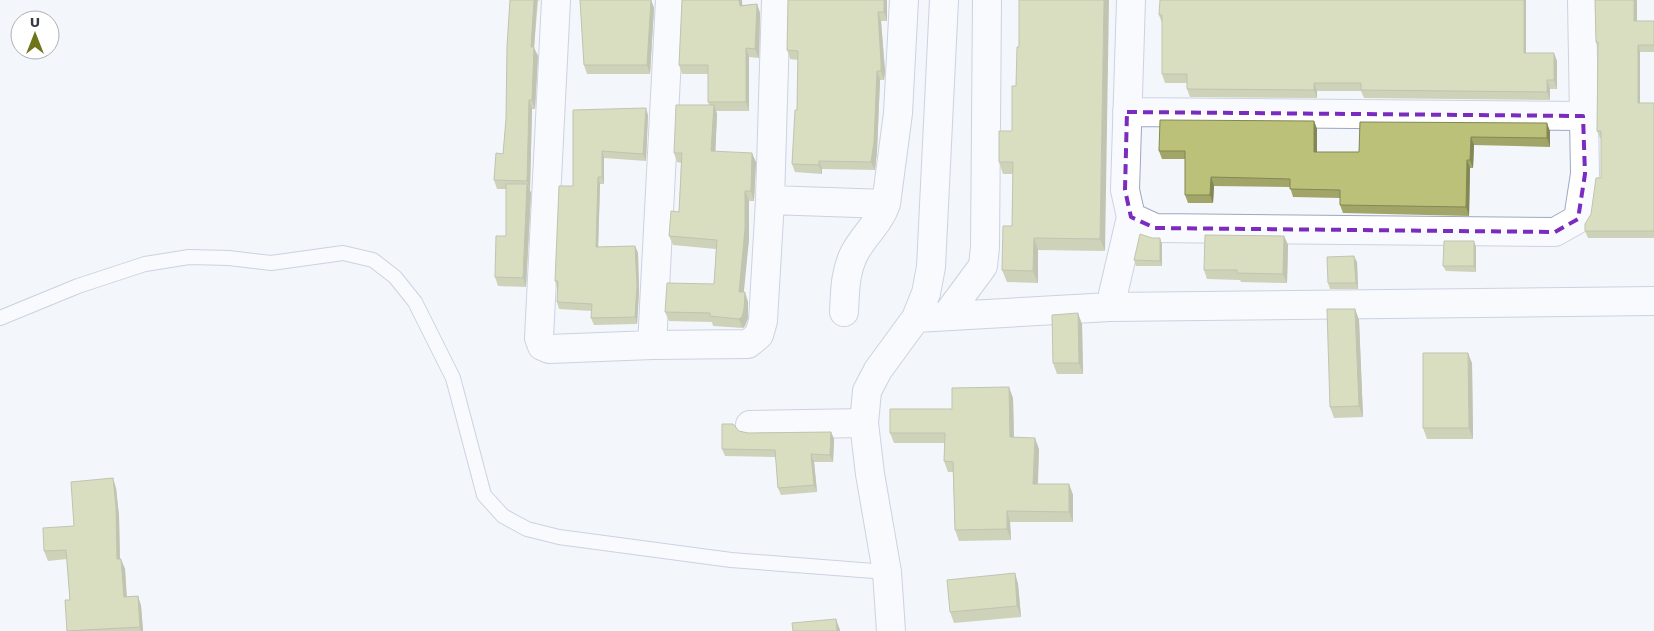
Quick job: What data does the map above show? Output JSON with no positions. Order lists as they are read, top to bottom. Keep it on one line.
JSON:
{"north":"top"}
